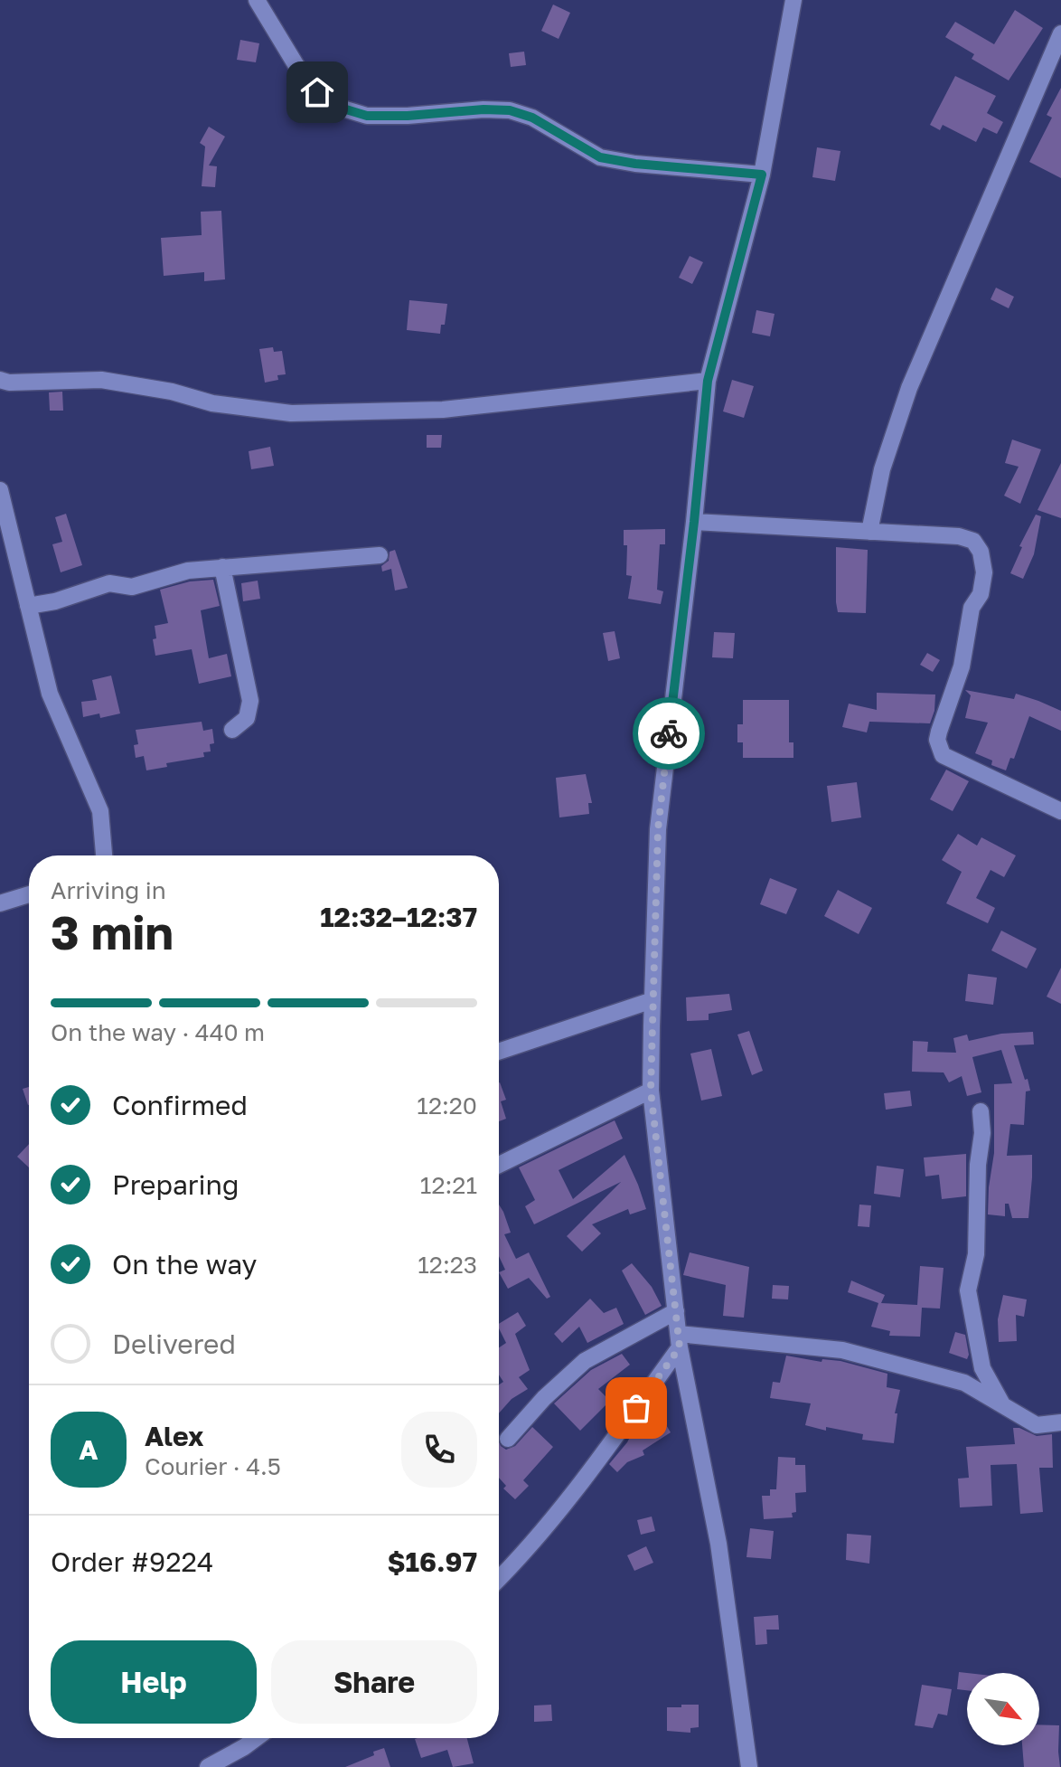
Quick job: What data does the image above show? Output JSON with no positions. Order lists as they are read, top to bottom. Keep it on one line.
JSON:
{"north":"bottom right","page":{"heading":["3 min","Arriving in","12:32–12:37"],"panel":["Alex","Courier · 4.5","Order #9224","$16.97"],"bar":"On the way · 440 m","list":[["Confirmed","12:20"],["Preparing","12:21"],["On the way","12:23"],"Delivered"],"round":"A","buttons":["Help","Share"]}}
